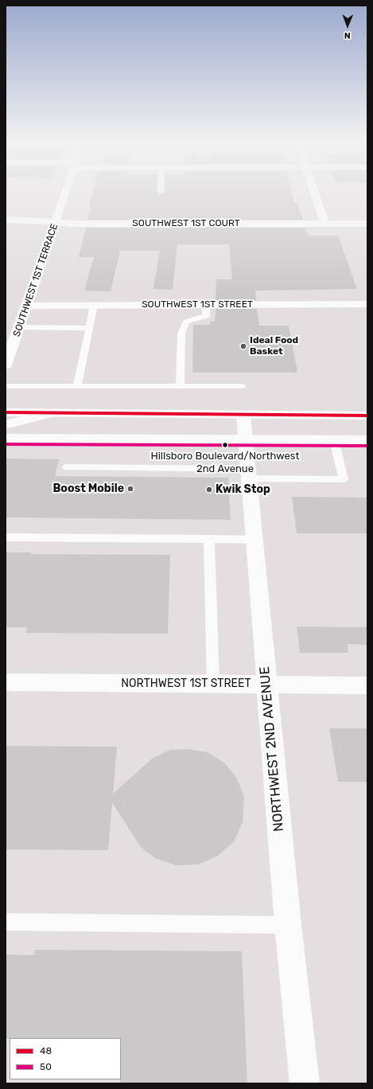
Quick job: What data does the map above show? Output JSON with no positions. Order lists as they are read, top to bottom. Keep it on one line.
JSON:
{"streets":{"street":["SOUTHWEST 1ST COURT","SOUTHWEST 1ST TERRACE","SOUTHWEST 1ST STREET","NORTHWEST 1ST STREET","NORTHWEST 2ND AVENUE"]},"crossings":[["SOUTHWEST 1ST COURT","SOUTHWEST 1ST TERRACE"],["SOUTHWEST 1ST TERRACE","SOUTHWEST 1ST STREET"],["NORTHWEST 1ST STREET","NORTHWEST 2ND AVENUE"]],"places":["Ideal Food Basket","Hillsboro Boulevard/Northwest 2nd Avenue","Boost Mobile","Kwik Stop"],"lines":["transit line 48","transit line 50"],"legend":["48","50"],"north":"bottom"}
